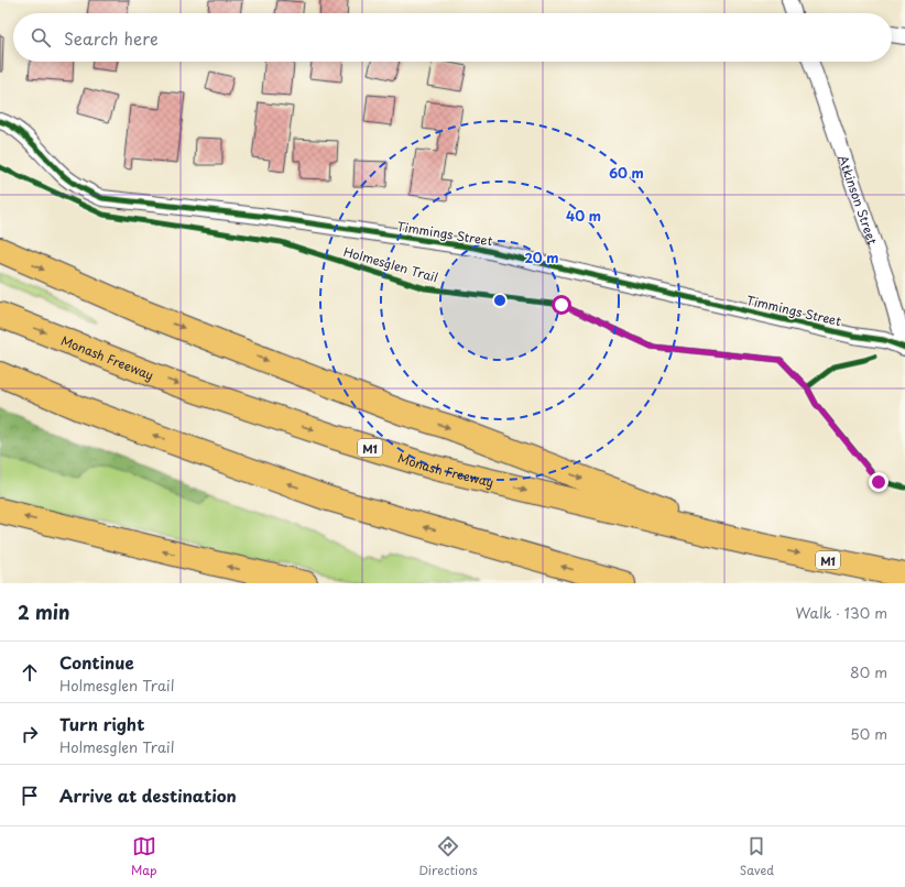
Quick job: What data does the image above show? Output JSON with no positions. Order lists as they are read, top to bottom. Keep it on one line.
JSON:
{"streets":{"highway":["Monash Freeway","M1"],"street":["Atkinson Street","Timmings Street"],"cycle path":["Holmesglen Trail"]},"crossings":[["Atkinson Street","Timmings Street"]],"page":{"search":"Search here","heading":["2 min","Walk · 130 m"],"list":[["Continue","Holmesglen Trail","80 m"],["Turn right","Holmesglen Trail","50 m"],"Arrive at destination"],"nav":["Map","Directions","Saved"]},"rings":["60 m","40 m","20 m"]}
